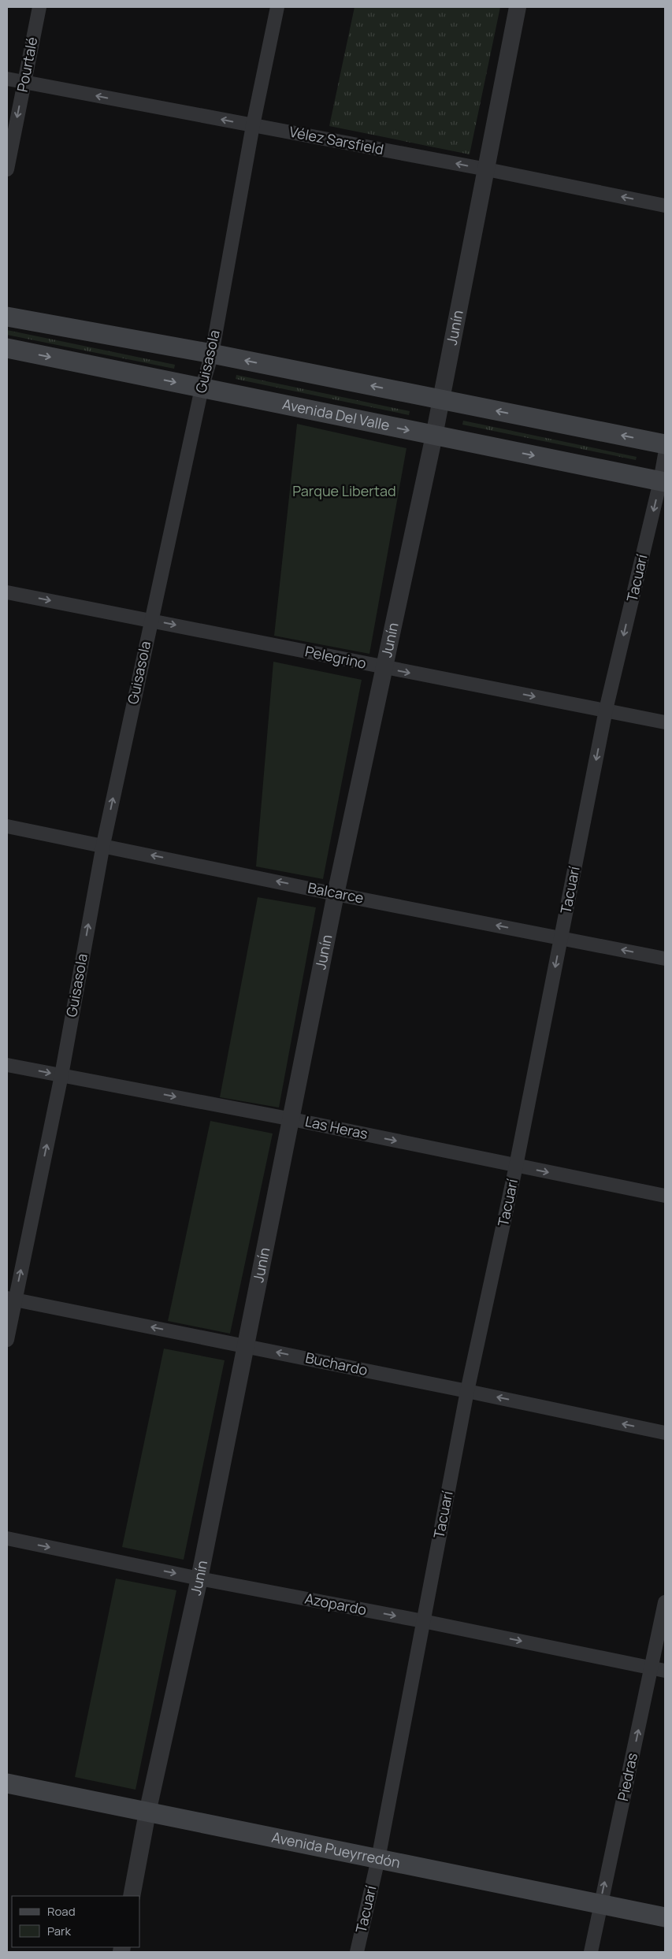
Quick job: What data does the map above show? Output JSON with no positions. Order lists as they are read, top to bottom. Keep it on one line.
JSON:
{"streets":{"main road":["Avenida Del Valle","Avenida Pueyrredón"],"street":["Pourtalé","Vélez Sarsfield","Junín","Guisasola","Tacuarí","Pelegrino","Balcarce","Las Heras","Buchardo","Azopardo","Piedras"]},"crossings":[["Pourtalé","Vélez Sarsfield"],["Vélez Sarsfield","Junín"],["Vélez Sarsfield","Guisasola"],["Junín","Avenida Del Valle"],["Junín","Pelegrino"],["Junín","Balcarce"],["Junín","Las Heras"],["Junín","Buchardo"],["Junín","Azopardo"],["Junín","Avenida Pueyrredón"],["Guisasola","Avenida Del Valle"],["Guisasola","Pelegrino"],["Guisasola","Balcarce"],["Guisasola","Las Heras"],["Guisasola","Buchardo"],["Avenida Del Valle","Tacuarí"],["Tacuarí","Pelegrino"],["Tacuarí","Balcarce"],["Tacuarí","Las Heras"],["Tacuarí","Buchardo"],["Tacuarí","Azopardo"],["Tacuarí","Avenida Pueyrredón"],["Azopardo","Piedras"],["Piedras","Avenida Pueyrredón"]],"one_way":["Pourtalé","Vélez Sarsfield","Guisasola","Tacuarí","Pelegrino","Balcarce","Las Heras","Buchardo","Azopardo","Piedras"],"parks":["Parque Libertad"],"legend":["Road","Park"]}
